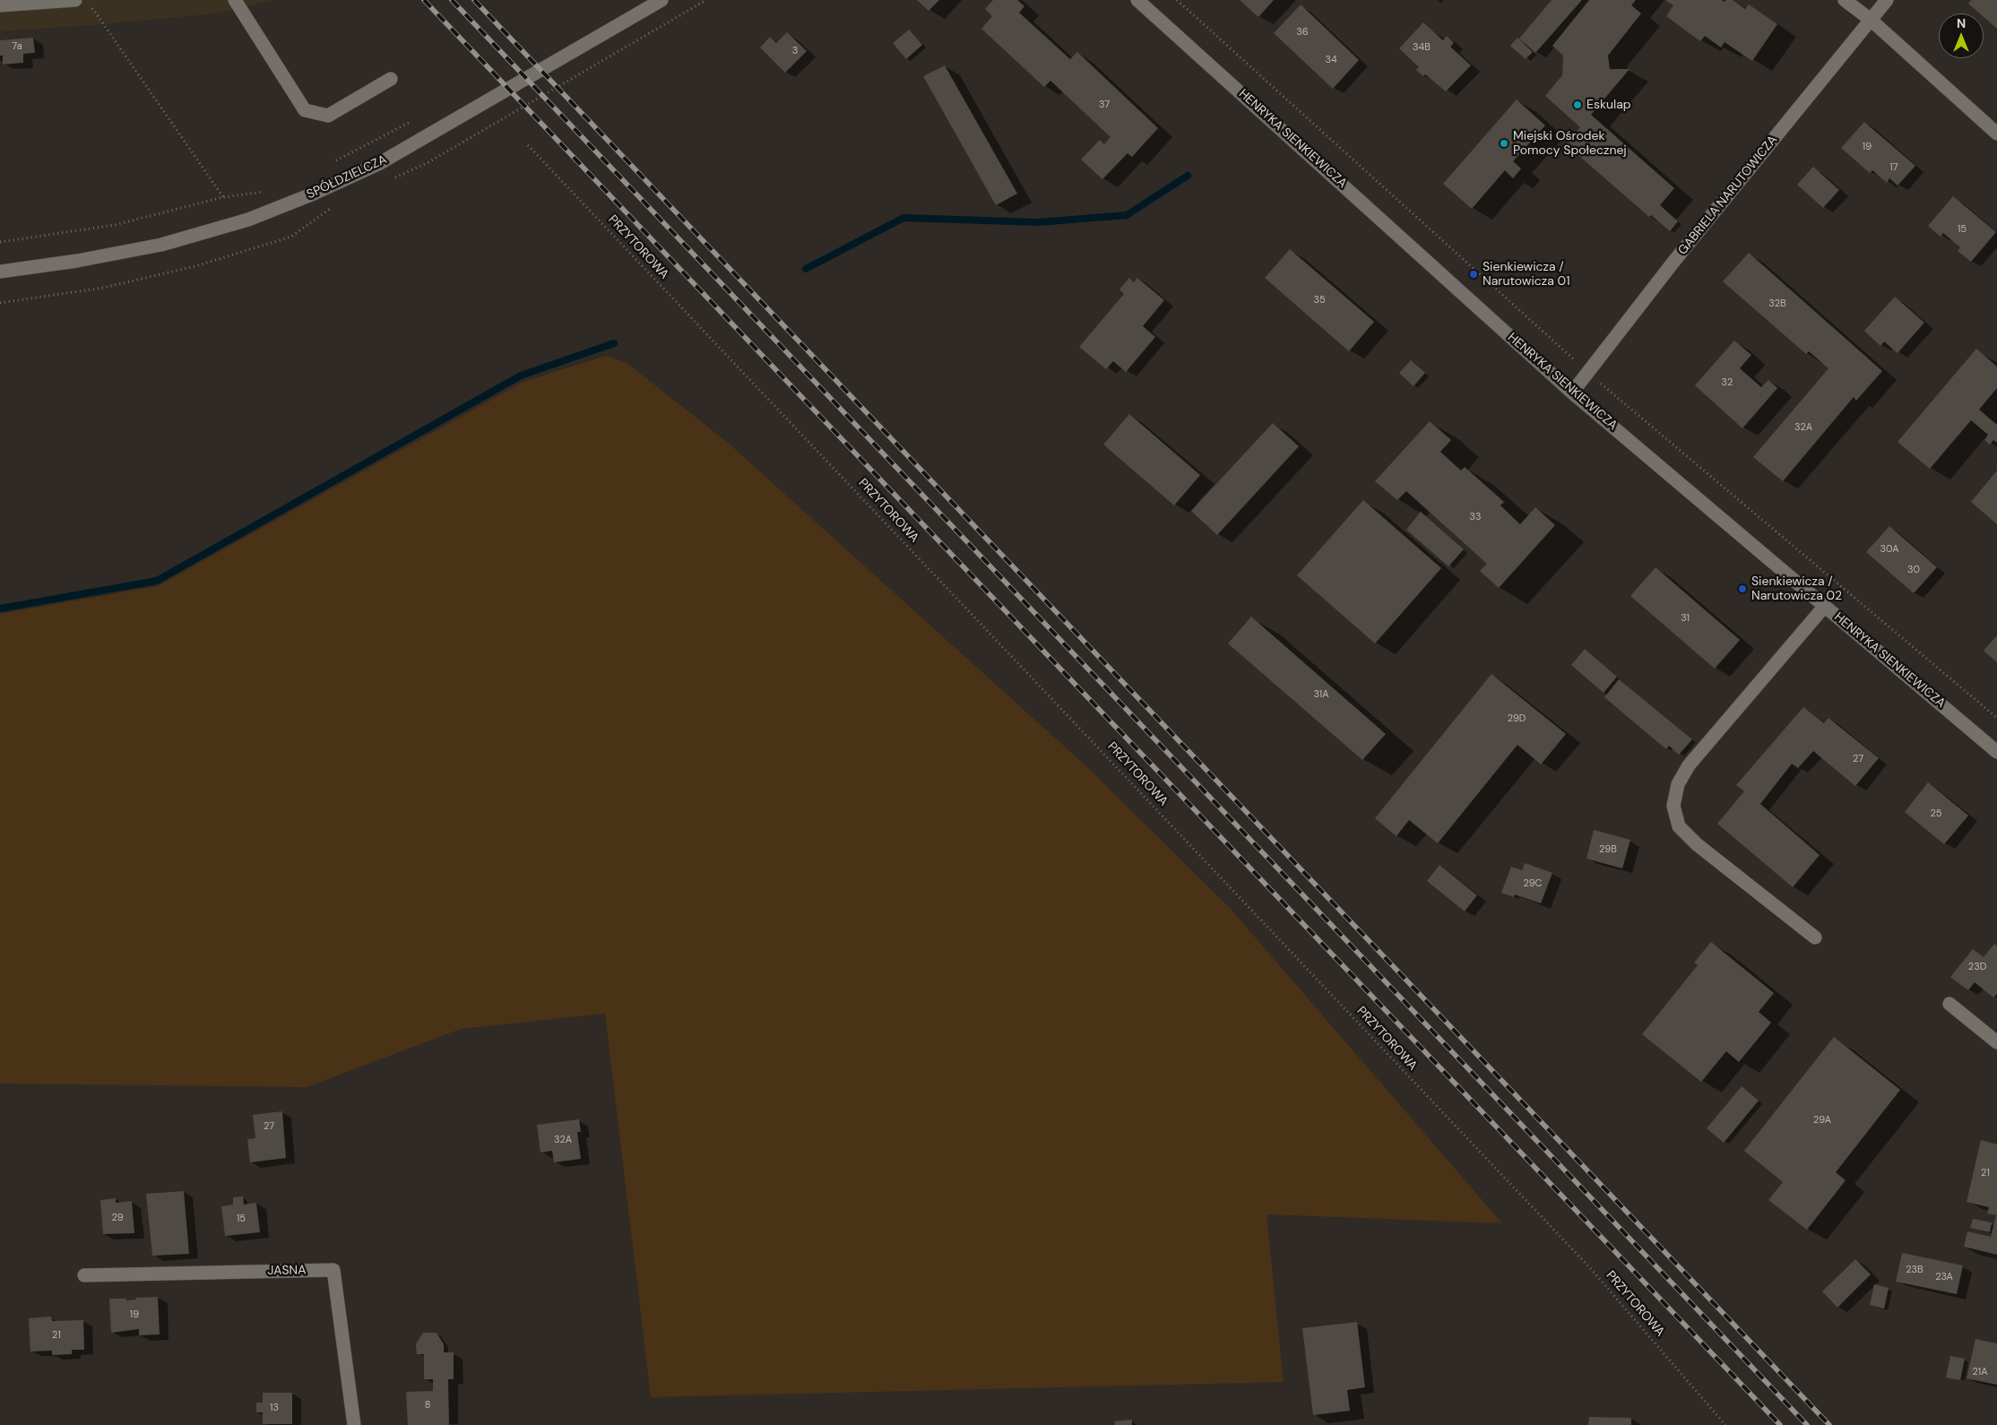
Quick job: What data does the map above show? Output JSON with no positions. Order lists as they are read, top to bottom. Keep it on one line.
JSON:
{"streets":{"street":["HENRYKA SIENKIEWICZA","SPÓŁDZIELCZA","GABRIELA NARUTOWICZA","JASNA"],"path":["PRZYTOROWA"]},"crossings":[["HENRYKA SIENKIEWICZA","GABRIELA NARUTOWICZA"]],"places":["Eskulap","Miejski Ośrodek Pomocy Społecznej","Sienkiewicza / Narutowicza 01","Sienkiewicza / Narutowicza 02"],"house_numbers":["36","7a","34B","3","34","37","19","17","15","35","32B","32","32A","33","30A","30","31","31A","29D","27","25","29B","29C","23D","29A","27","32A","21","29","15","23B","23A","19","21","21A","8","13"],"north":"top"}
